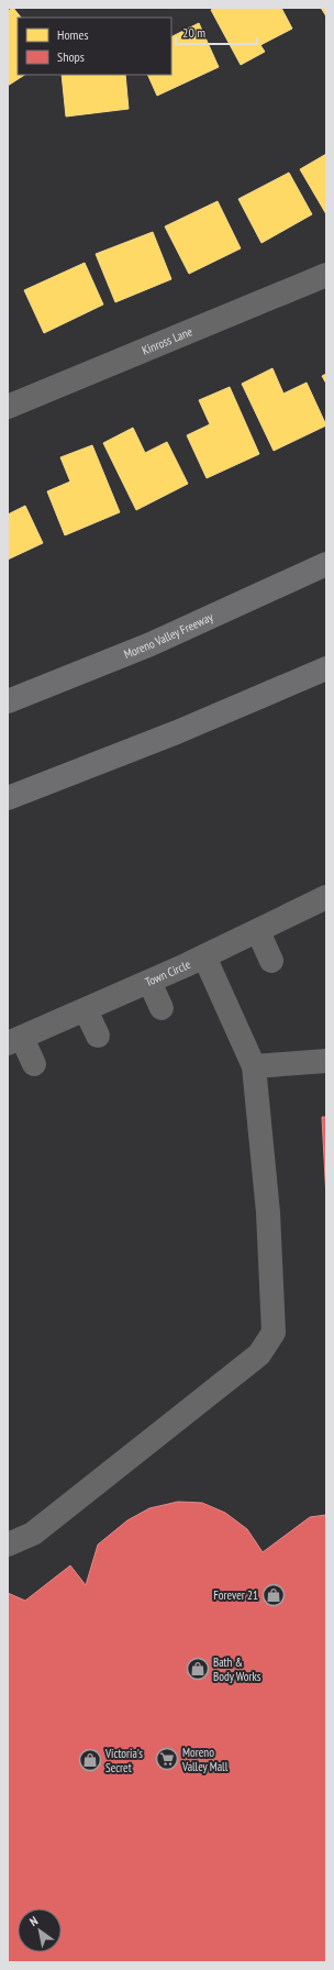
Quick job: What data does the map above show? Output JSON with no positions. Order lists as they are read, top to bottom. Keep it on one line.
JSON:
{"streets":{"highway":["Moreno Valley Freeway"],"street":["Kinross Lane","Town Circle"]},"places":{"shop":["Forever 21","Bath & Body Works","Victoria's Secret"],"supermarket":["Moreno Valley Mall"]},"legend":["Homes","Shops"],"scale_bar":"20 m","north":"top left"}
